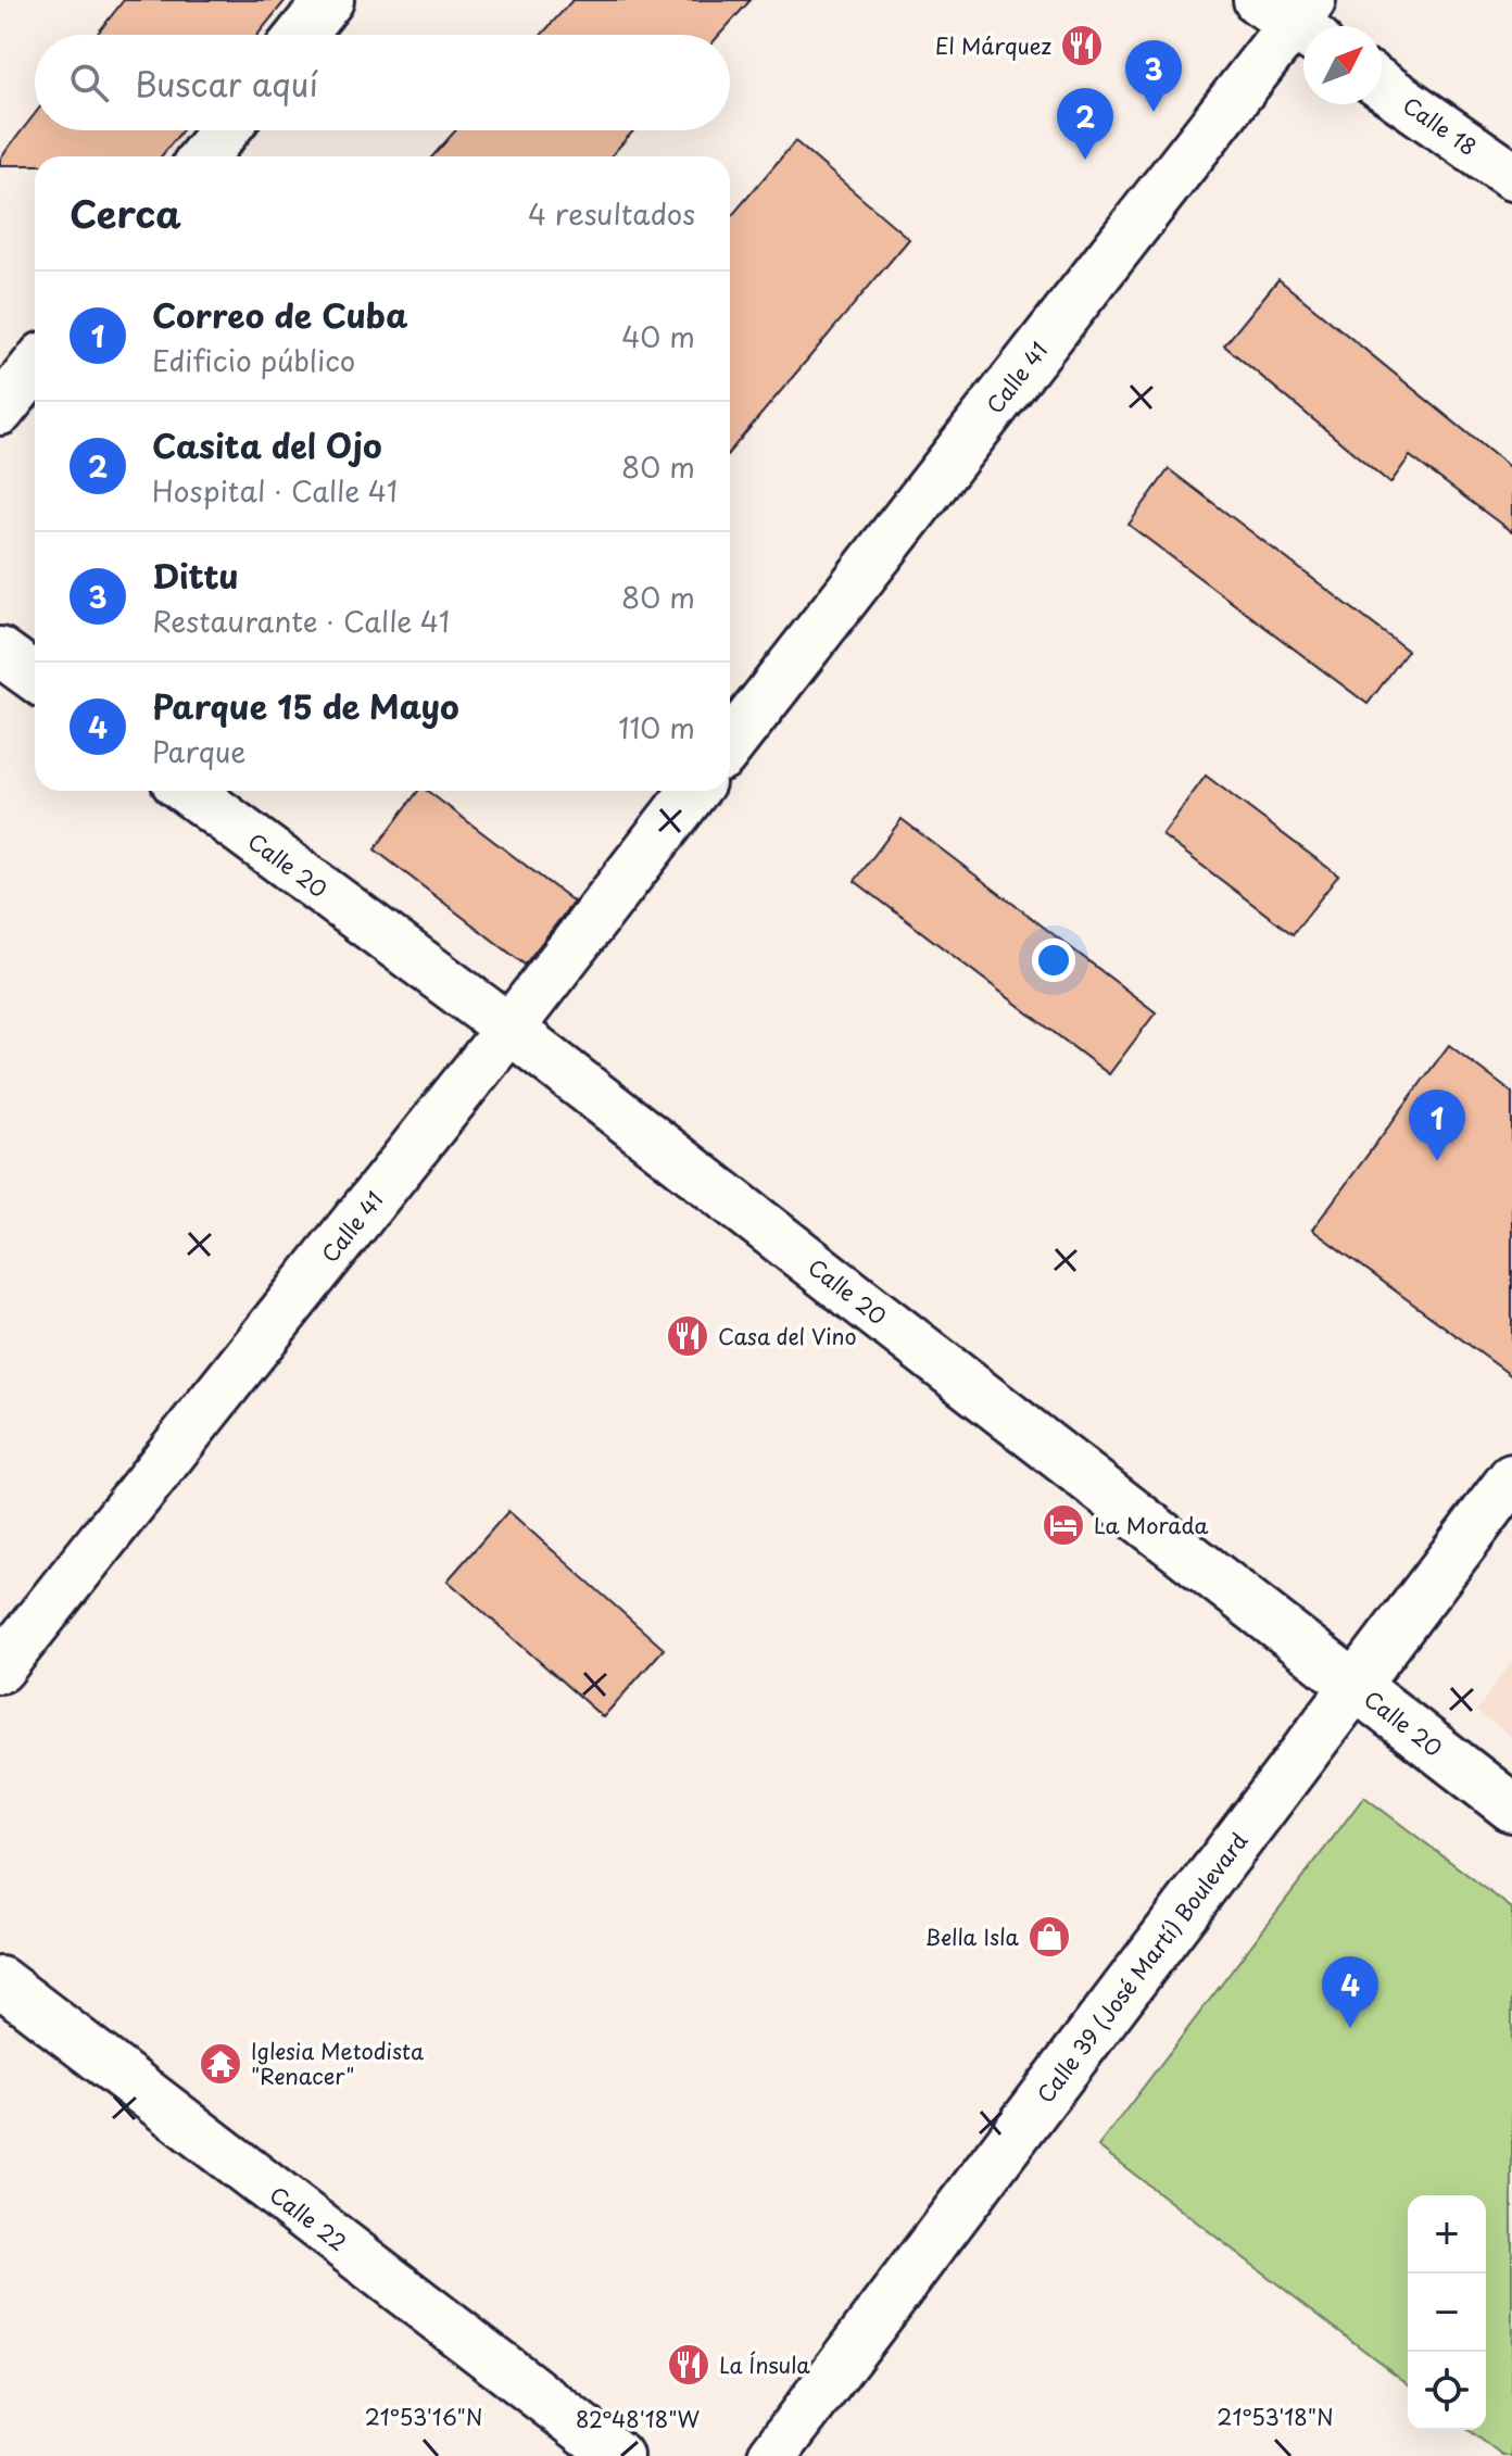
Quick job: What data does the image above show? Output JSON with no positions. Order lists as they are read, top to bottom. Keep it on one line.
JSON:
{"streets":{"street":["Calle 18","Calle 41","Calle 20","Calle 39 (José Martí) Boulevard","Calle 22"]},"crossings":[["Calle 41","Calle 20"],["Calle 20","Calle 39 (José Martí) Boulevard"]],"places":{"restaurant":["El Márquez","Casa del Vino","La Ínsula"],"hotel":["La Morada"],"shop":["Bella Isla"],"temple":["Iglesia Metodista \"Renacer\""]},"north":"top right","page":{"search":"Buscar aquí","pins":["3","2","1","4"],"heading":["Cerca","4 resultados"],"list":[{"mark":"1","name":"Correo de Cuba","note":"Edificio público","value":"40 m"},{"mark":"2","name":"Casita del Ojo","note":"Hospital · Calle 41","value":"80 m"},{"mark":"3","name":"Dittu","note":"Restaurante · Calle 41","value":"80 m"},{"mark":"4","name":"Parque 15 de Mayo","note":"Parque","value":"110 m"}],"map_buttons":["+","−"]},"coordinates":["21°53'16\"N","21°53'18\"N","82°48'18\"W"]}
